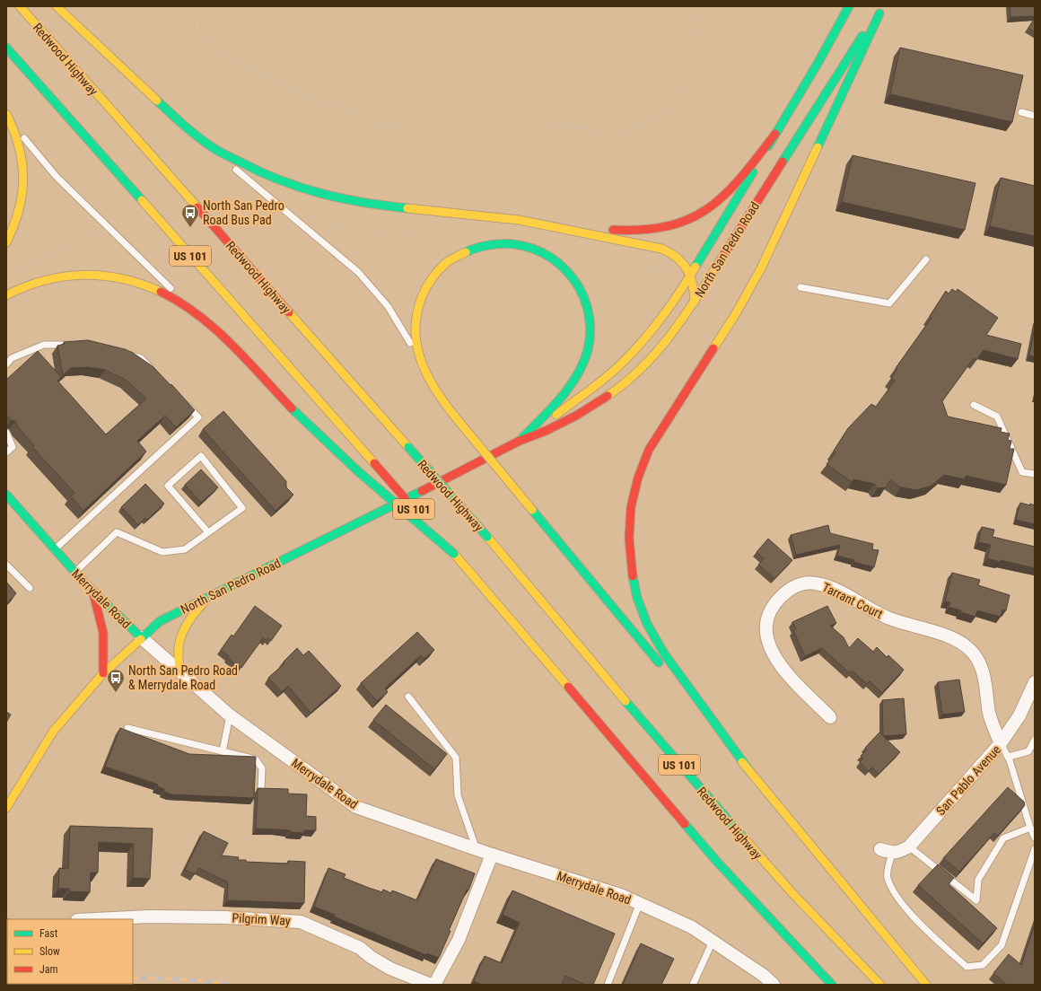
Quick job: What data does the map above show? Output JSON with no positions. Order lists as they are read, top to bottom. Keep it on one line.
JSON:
{"streets":{"main road":["Redwood Highway","North San Pedro Road","US 101","Merrydale Road"],"street":["Tarrant Court","San Pablo Avenue","Pilgrim Way"]},"crossings":[["North San Pedro Road","Merrydale Road"],["Tarrant Court","San Pablo Avenue"]],"places":{"bus stop":["North San Pedro Road Bus Pad","North San Pedro Road & Merrydale Road"]},"legend":["Fast","Slow","Jam"]}
